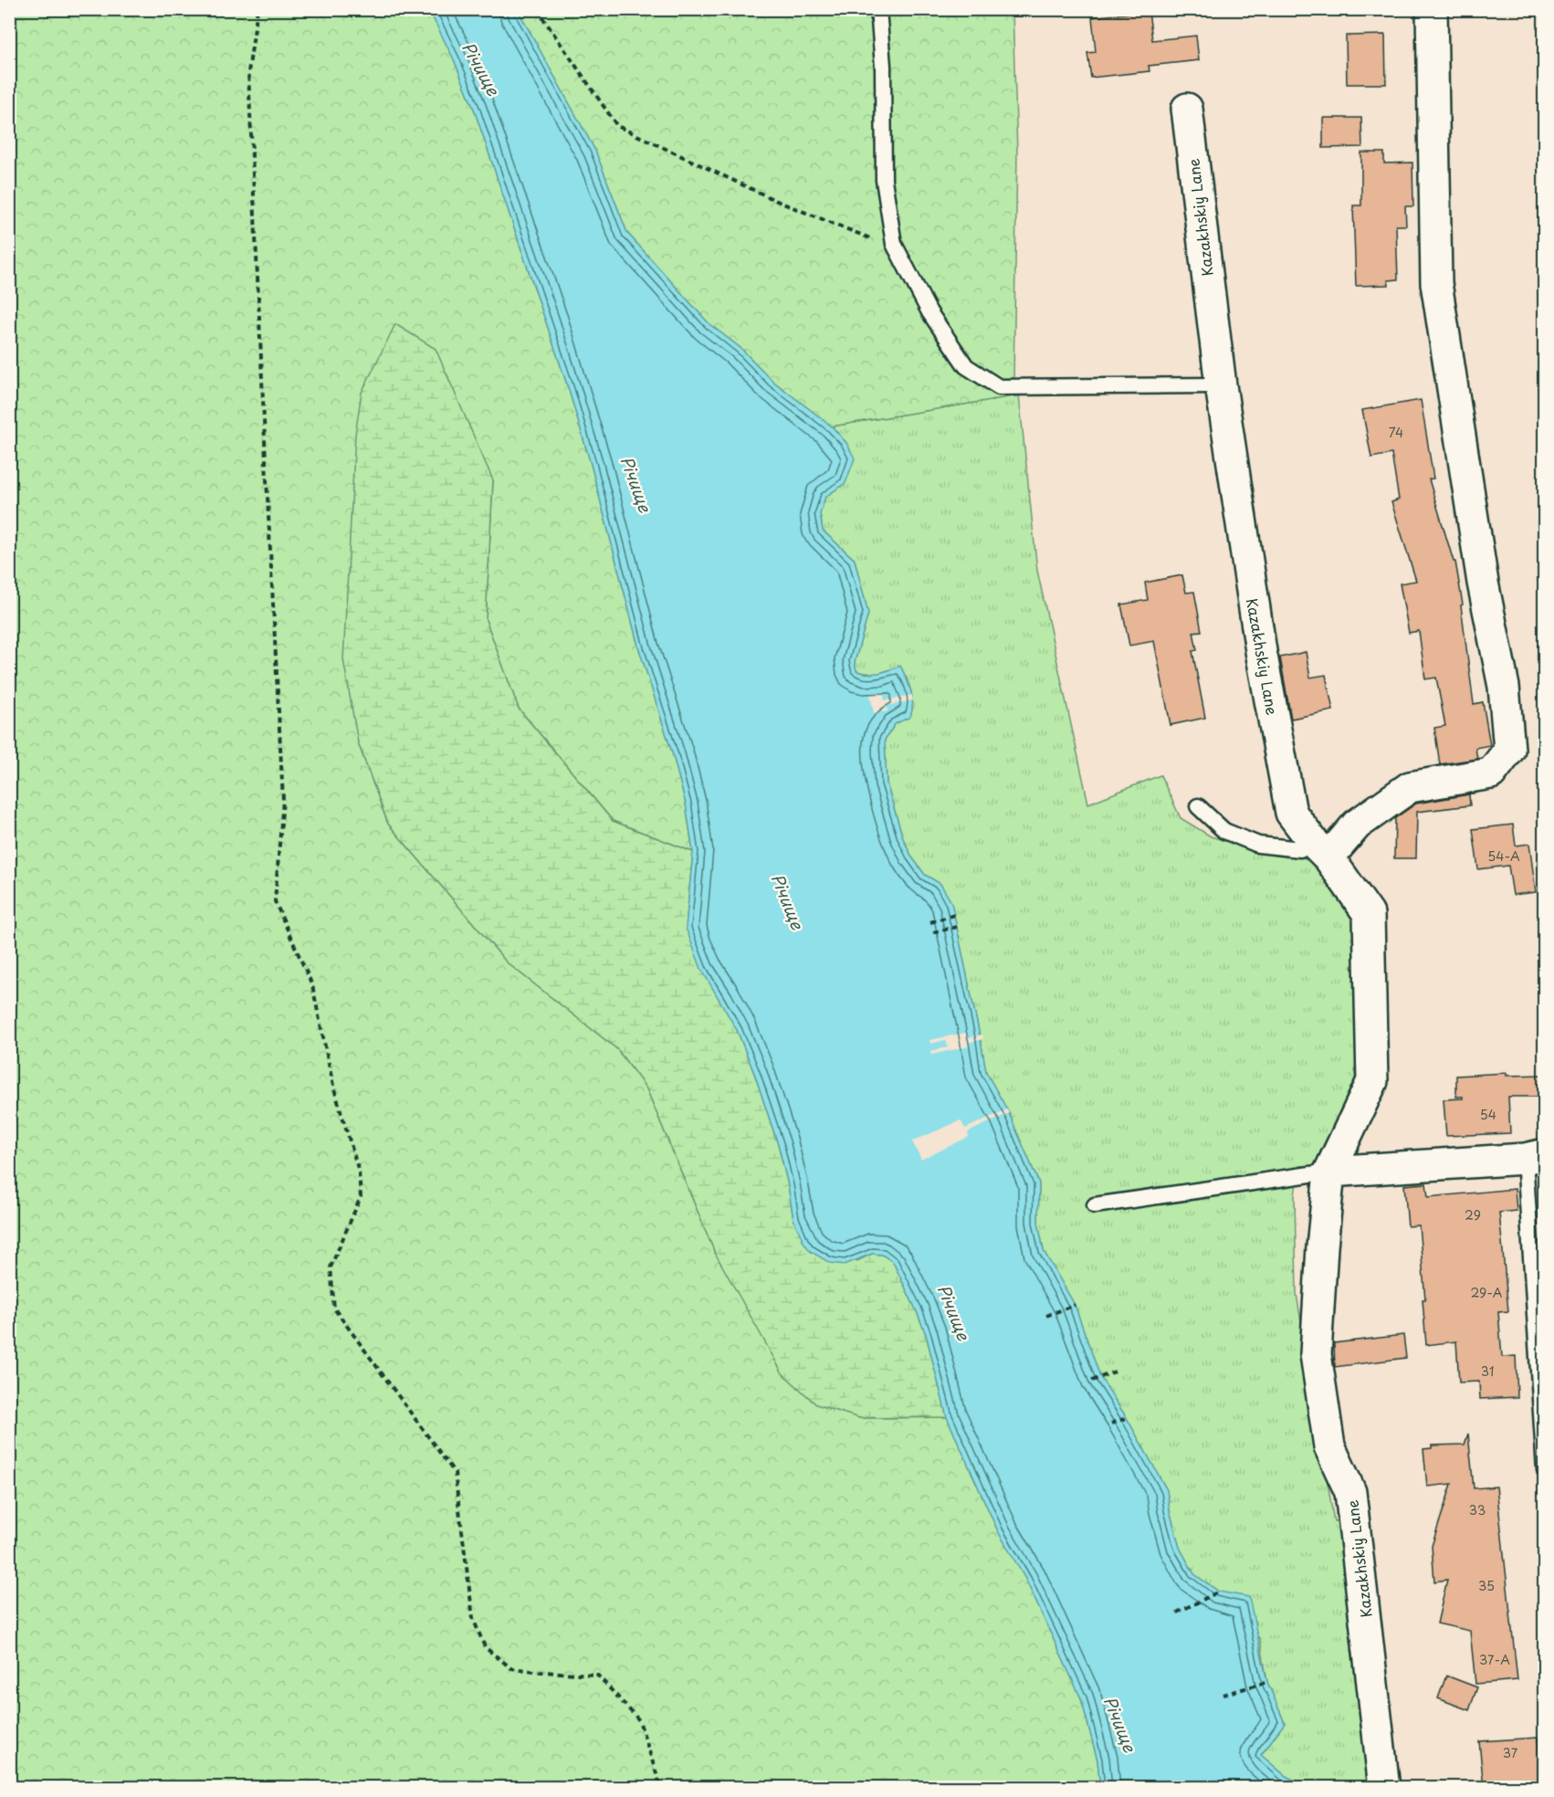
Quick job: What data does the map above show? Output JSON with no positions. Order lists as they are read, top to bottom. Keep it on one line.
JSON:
{"streets":{"street":["Kazakhskiy Lane"]},"water":["Річище"],"house_numbers":["74","54-А","54","29","29-А","31","33","35","37-А","37"]}
